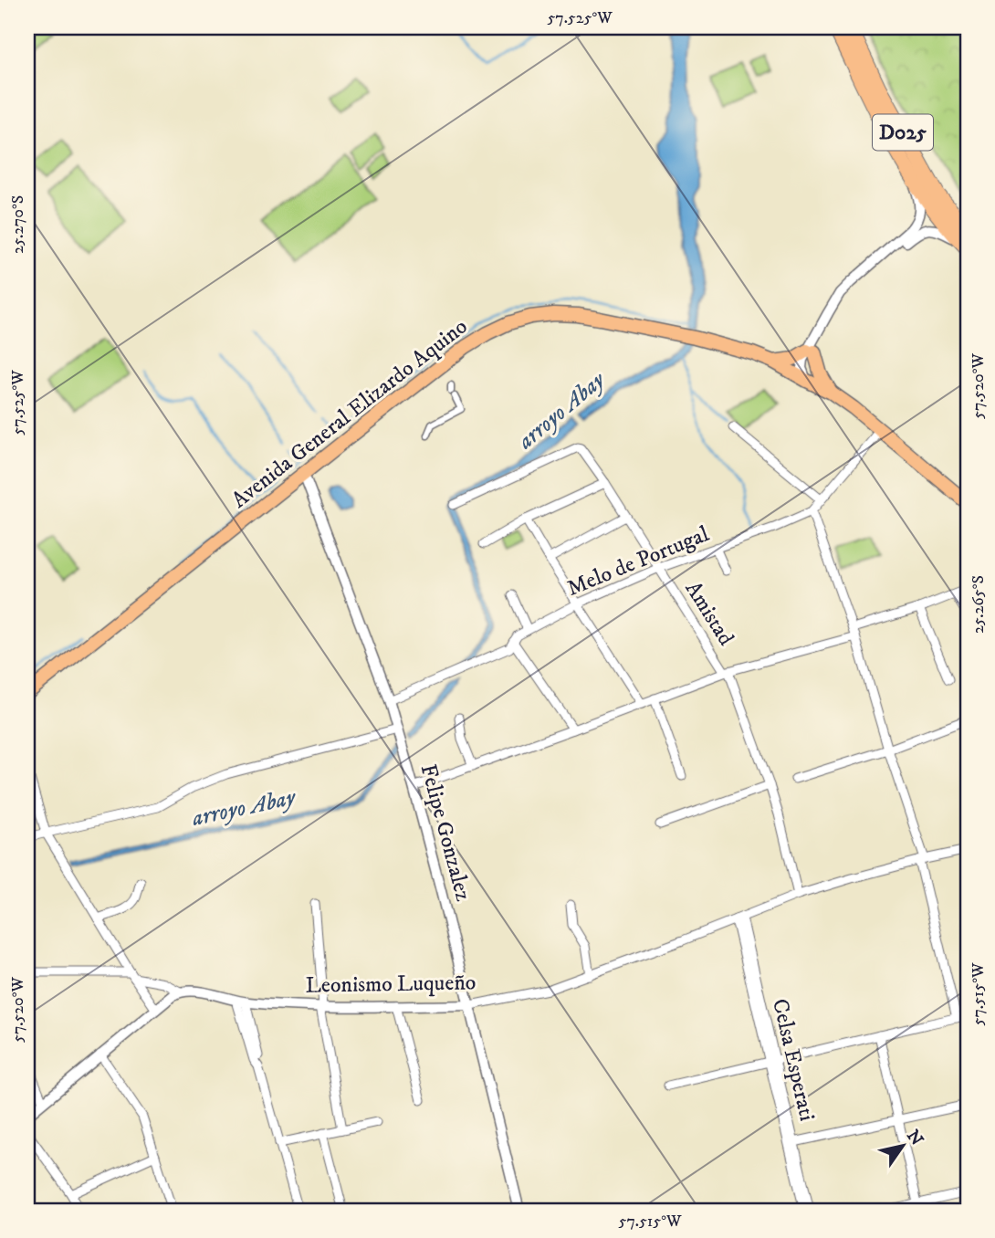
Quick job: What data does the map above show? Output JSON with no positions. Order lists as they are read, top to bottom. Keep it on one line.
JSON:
{"streets":{"highway":["D025"],"main road":["Avenida General Elizardo Aquino"],"street":["Melo de Portugal","Amistad","Felipe Gonzalez","Leonismo Luqueño","Celsa Esperati"]},"crossings":[["Avenida General Elizardo Aquino","Melo de Portugal"],["Avenida General Elizardo Aquino","Felipe Gonzalez"],["Melo de Portugal","Amistad"],["Melo de Portugal","Felipe Gonzalez"],["Amistad","Leonismo Luqueño"],["Felipe Gonzalez","Leonismo Luqueño"],["Leonismo Luqueño","Celsa Esperati"]],"water":["arroyo Abay"],"north":"top right","coordinates":["57.525°W","25.270°S","57.520°W","25.265°S","57.515°W"]}
